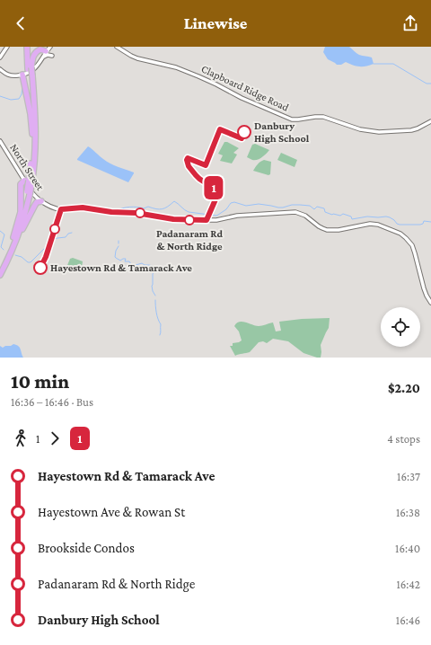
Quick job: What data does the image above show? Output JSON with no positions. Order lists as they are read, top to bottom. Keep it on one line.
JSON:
{"streets":{"main road":["Clapboard Ridge Road","North Street"]},"places":["Danbury High School","Padanaram Rd & North Ridge","Hayestown Rd & Tamarack Ave"],"lines":["bus line 1"],"page":{"header":"Linewise","on_map":"1","heading":["10 min","16:36 – 16:46 · Bus","$2.20"],"legs":["1","1","4 stops"],"list":[{"name":"Hayestown Rd & Tamarack Ave","value":"16:37"},{"name":"Hayestown Ave & Rowan St","value":"16:38"},{"name":"Brookside Condos","value":"16:40"},{"name":"Padanaram Rd & North Ridge","value":"16:42"},{"name":"Danbury High School","value":"16:46"}]}}
